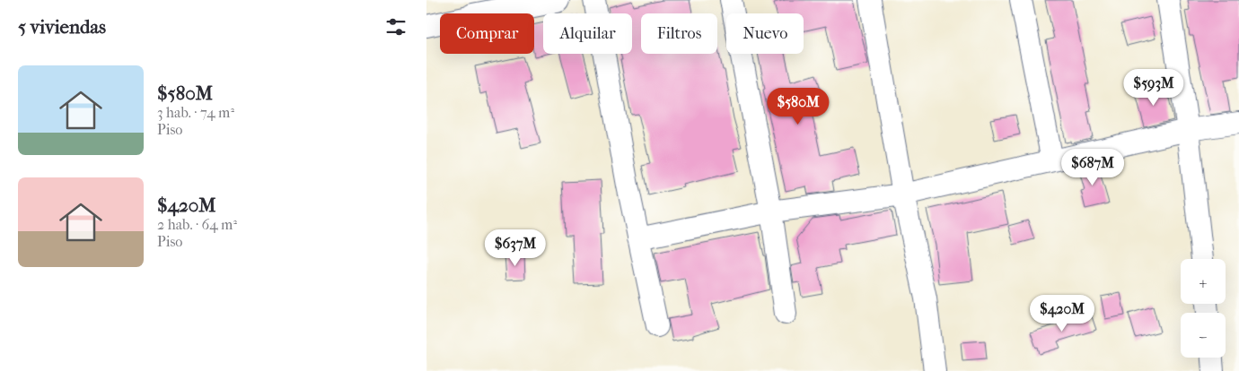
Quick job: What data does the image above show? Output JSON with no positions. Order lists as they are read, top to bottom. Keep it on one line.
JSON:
{"page":{"heading":"5 viviendas","chip":["Comprar","Alquilar","Filtros","Nuevo"],"list":[{"name":"$580M","note":"3 hab. · 74 m² · Piso"},{"name":"$420M","note":"2 hab. · 64 m² · Piso"}],"price":["$593M","$580M","$687M","$637M","$420M"],"map_buttons":["+","−"]}}
